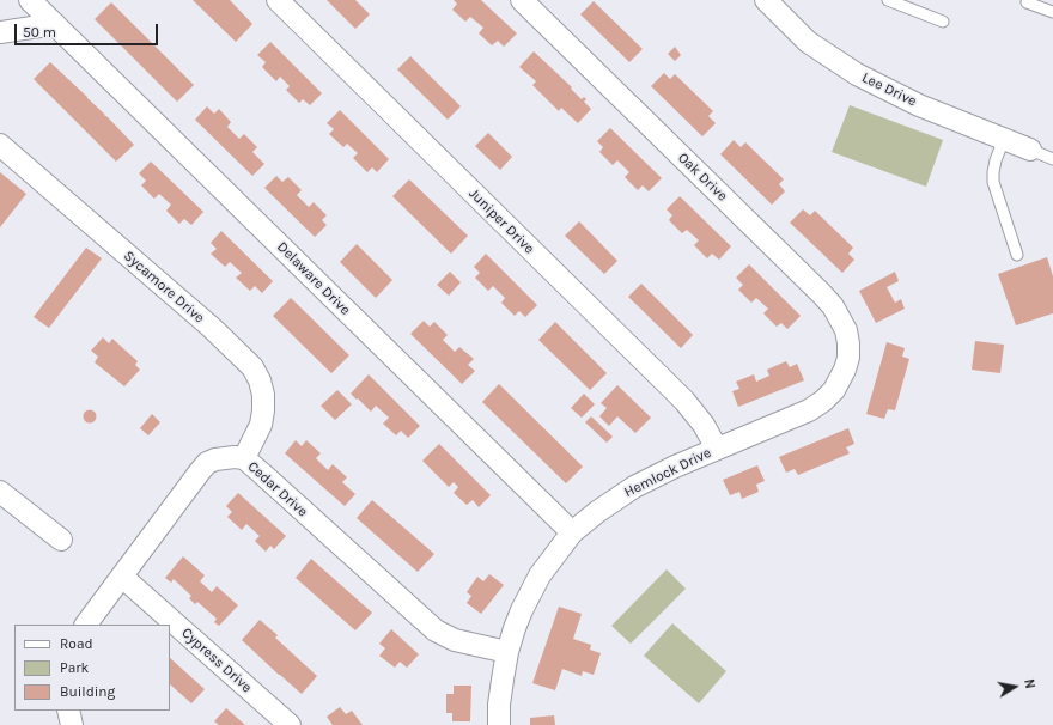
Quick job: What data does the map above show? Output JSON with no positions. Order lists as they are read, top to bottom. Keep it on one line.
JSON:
{"streets":{"street":["Lee Drive","Oak Drive","Juniper Drive","Delaware Drive","Sycamore Drive","Hemlock Drive","Cedar Drive","Cypress Drive"]},"crossings":[["Oak Drive","Hemlock Drive"],["Juniper Drive","Hemlock Drive"],["Delaware Drive","Hemlock Drive"],["Sycamore Drive","Cedar Drive"],["Hemlock Drive","Cedar Drive"],["Cedar Drive","Cypress Drive"]],"legend":["Road","Park","Building"],"scale_bar":"50 m","north":"right"}
